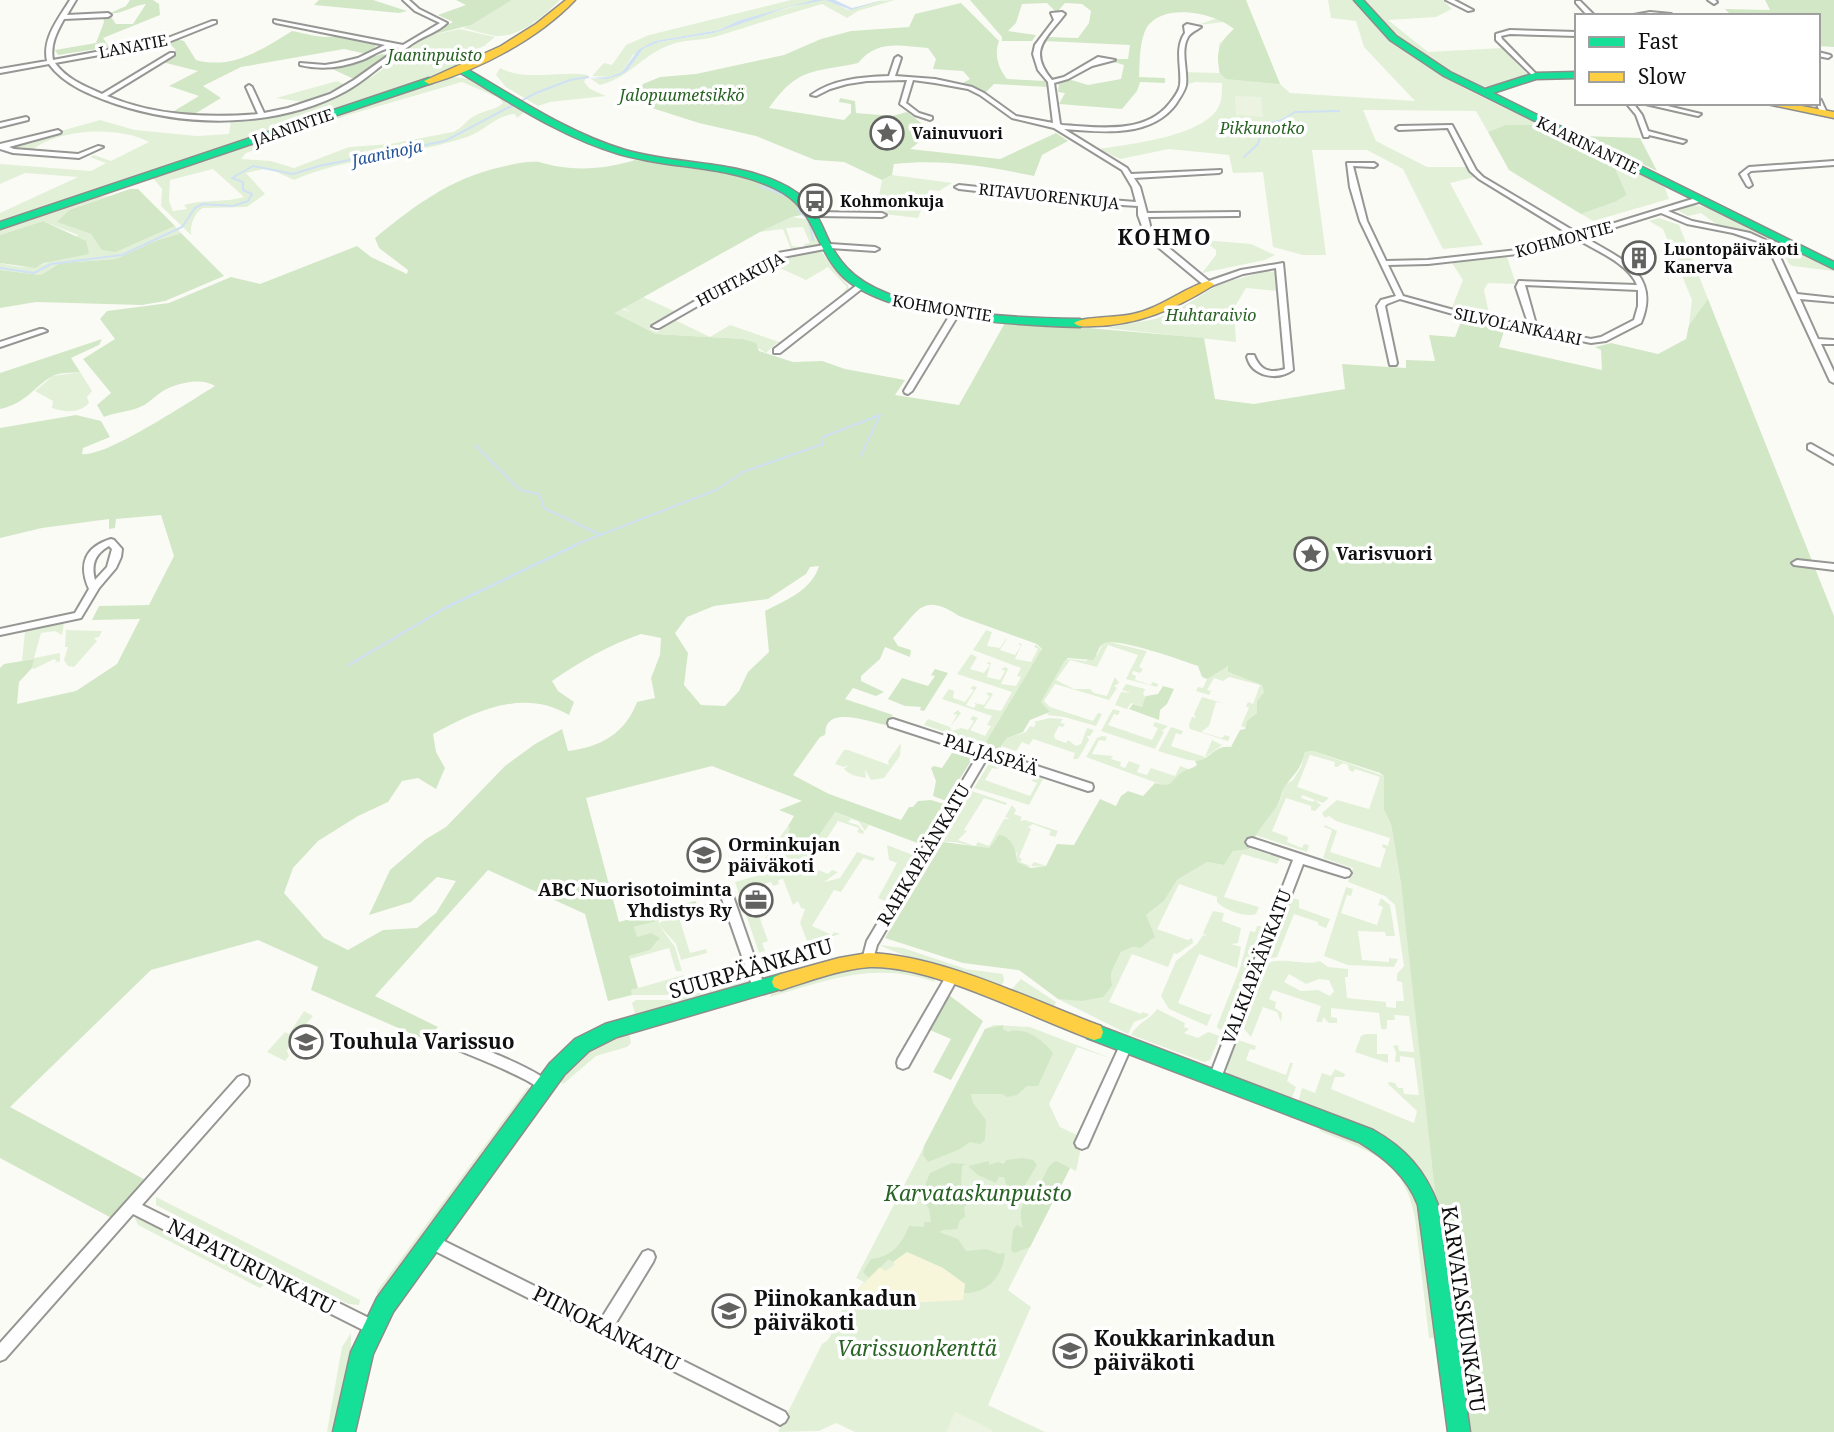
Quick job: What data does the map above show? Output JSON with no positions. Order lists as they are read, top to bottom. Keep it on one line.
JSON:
{"streets":{"street":["LANATIE","JAANINTIE","KAARINANTIE","RITAVUORENKUJA","KOHMONTIE","HUHTAKUJA","SILVOLANKAARI","PALJASPÄÄ","RAHKAPÄÄNKATU","VALKIAPÄÄNKATU","SUURPÄÄNKATU","NAPATURUNKATU","KARVATASKUNKATU","PIINOKANKATU"]},"crossings":[["JAANINTIE","KOHMONTIE"],["KAARINANTIE","KOHMONTIE"],["KOHMONTIE","HUHTAKUJA"],["PALJASPÄÄ","RAHKAPÄÄNKATU"],["RAHKAPÄÄNKATU","SUURPÄÄNKATU"],["VALKIAPÄÄNKATU","SUURPÄÄNKATU"],["SUURPÄÄNKATU","NAPATURUNKATU"],["SUURPÄÄNKATU","KARVATASKUNKATU"],["SUURPÄÄNKATU","PIINOKANKATU"]],"districts":["KOHMO"],"water":["Jaaninoja"],"parks":["Jaaninpuisto","Jalopuumetsikkö","Pikkunotko","Huhtaraivio","Karvataskunpuisto","Varissuonkenttä"],"places":{"place":["Vainuvuori","Varisvuori"],"bus stop":["Kohmonkuja"],"building":["Luontopäiväkoti Kanerva"],"school or university":["Orminkujan päiväkoti","Touhula Varissuo","Piinokankadun päiväkoti","Koukkarinkadun päiväkoti"],"office":["ABC Nuorisotoiminta Yhdistys Ry"]},"legend":["Fast","Slow"]}
